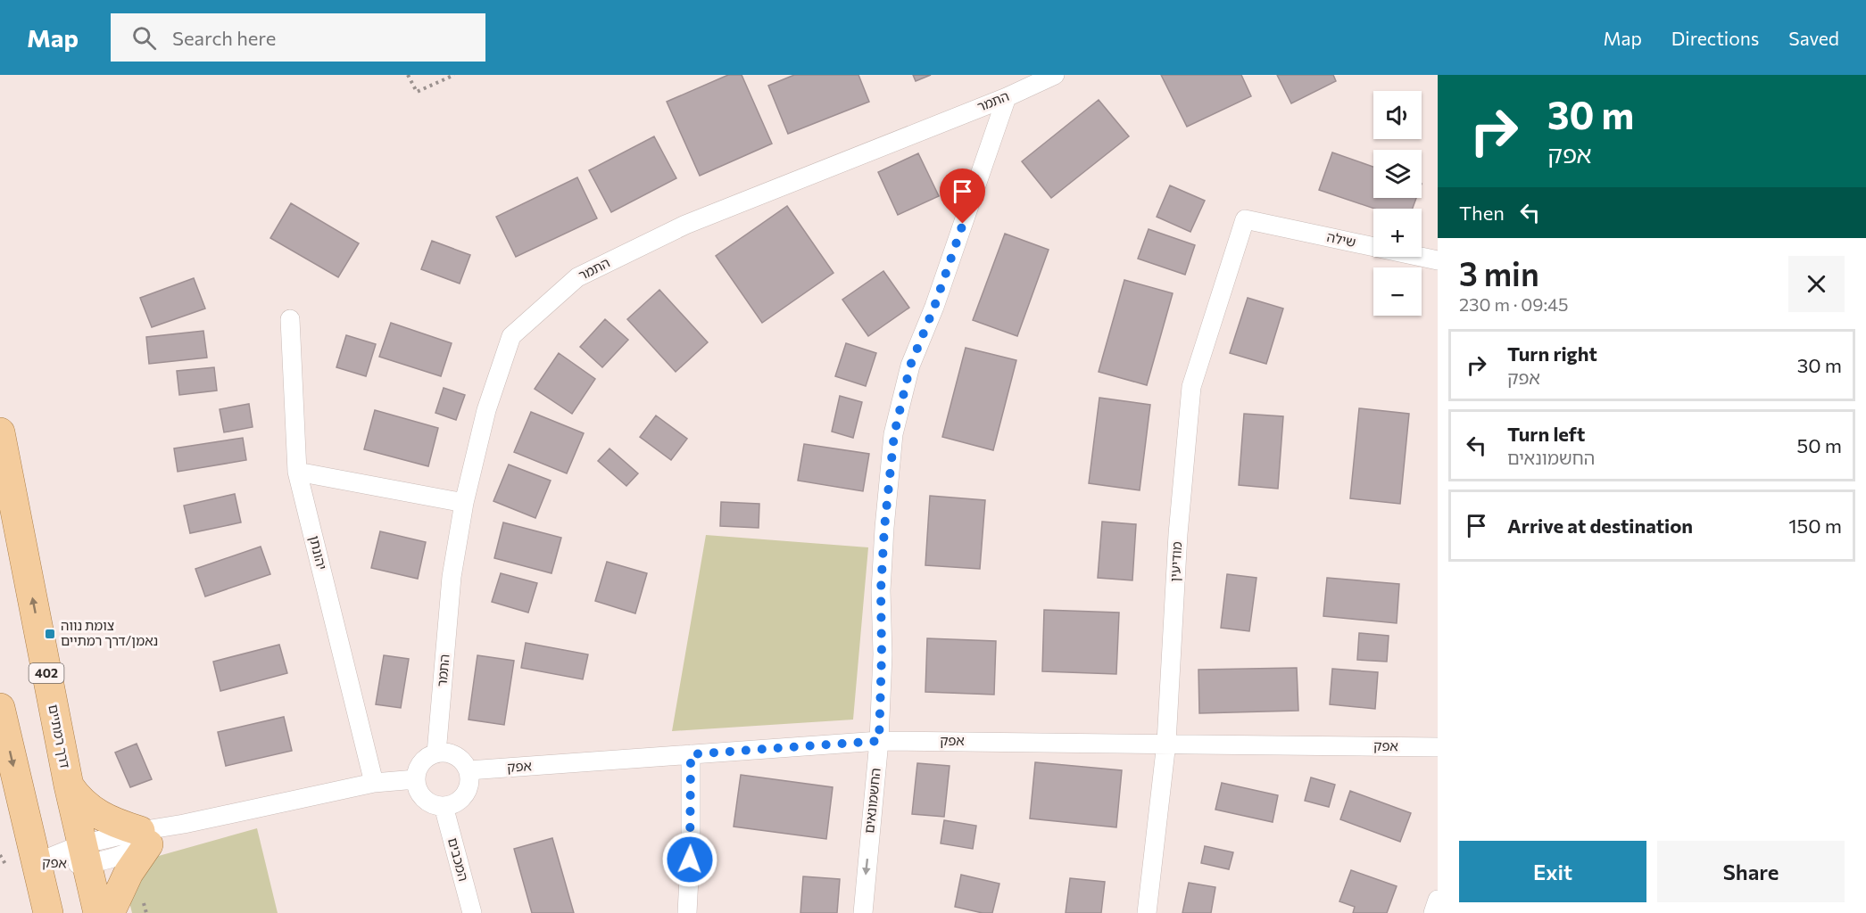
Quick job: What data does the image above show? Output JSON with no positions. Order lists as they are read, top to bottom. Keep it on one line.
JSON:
{"streets":{"main road":["402","דרך רמתיים"],"street":["התמר","שילה","יהונתן","מודיעין","אפק","החשמונאים","המכבים"]},"crossings":[["התמר","אפק"],["התמר","החשמונאים"],["התמר","המכבים"],["שילה","מודיעין"],["יהונתן","אפק"],["מודיעין","אפק"],["דרך רמתיים","אפק"],["אפק","החשמונאים"],["אפק","המכבים"]],"one_way":["דרך רמתיים"],"places":{"transit":["צומת נווה נאמן/דרך רמתיים"]},"page":{"header":"Map","search":"Search here","nav":["Map","Directions","Saved"],"turn":["30 m","אפק"],"map_buttons":["+","−"],"then":"Then","heading":["3 min","230 m · 09:45"],"list":[{"name":"Turn right","note":"אפק","value":"30 m"},{"name":"Turn left","note":"החשמונאים","value":"50 m"},{"name":"Arrive at destination","value":"150 m"}],"buttons":["Exit","Share"]}}
